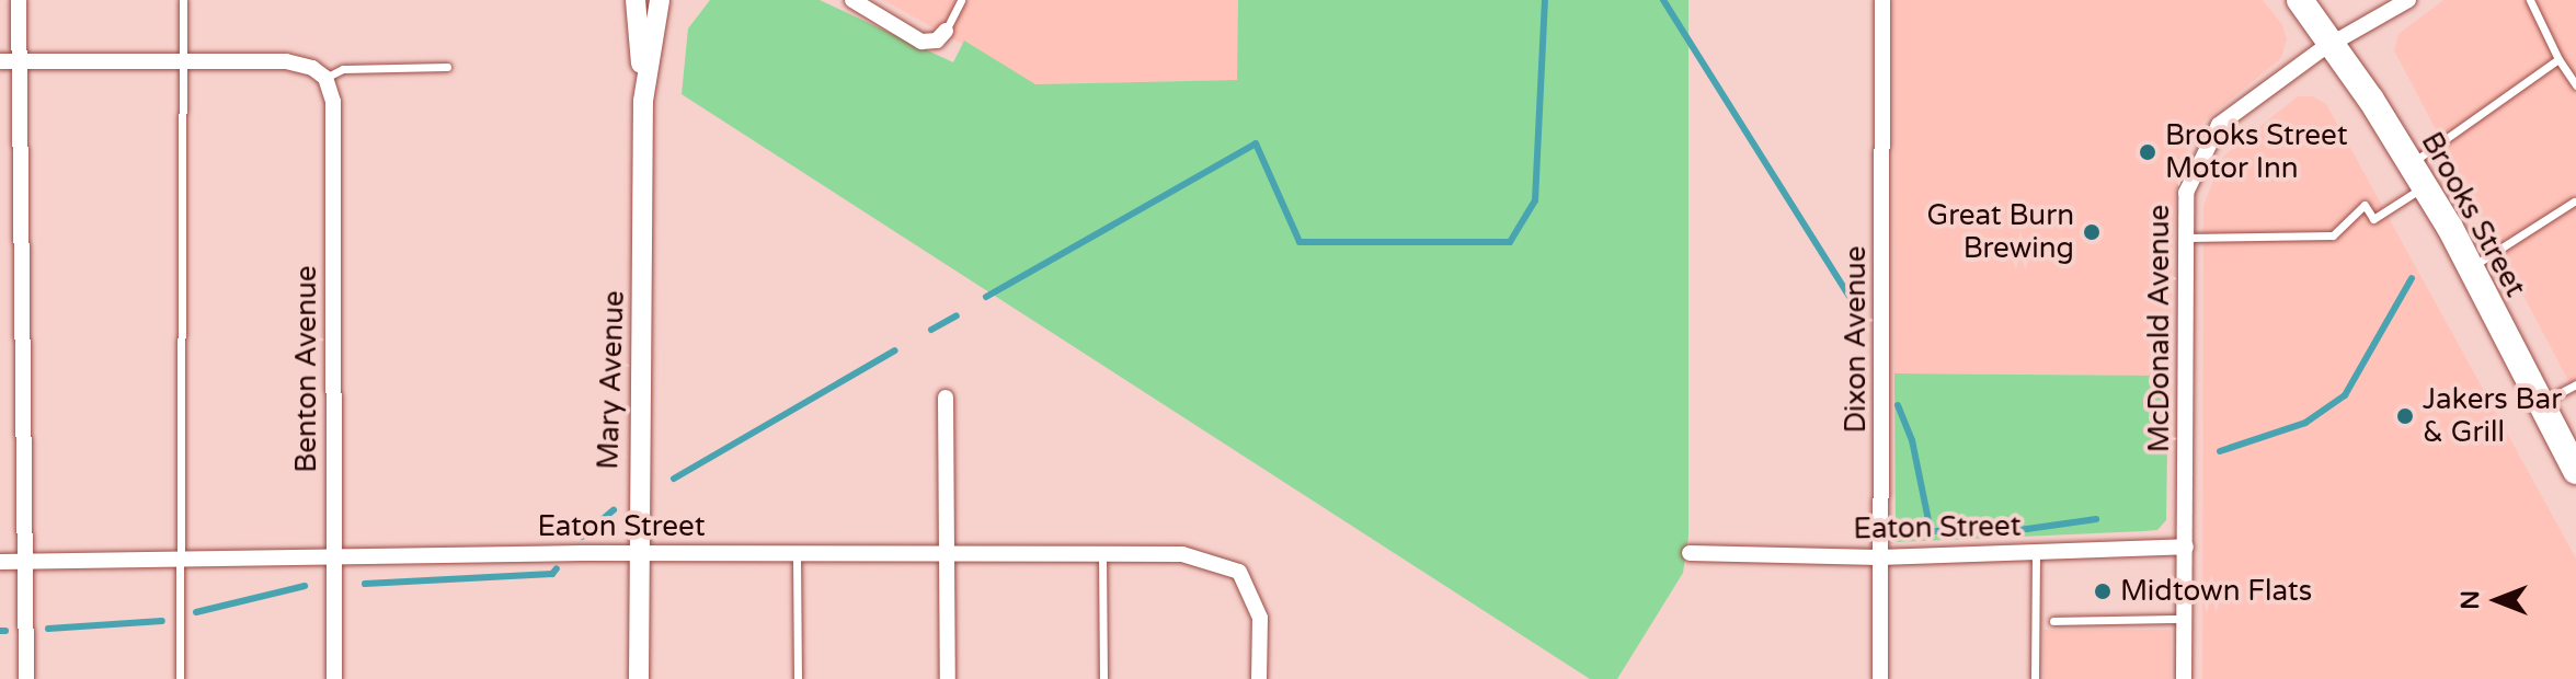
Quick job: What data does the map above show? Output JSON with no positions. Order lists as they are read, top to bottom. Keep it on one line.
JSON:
{"streets":{"highway":["Brooks Street"],"street":["McDonald Avenue","Dixon Avenue","Benton Avenue","Mary Avenue","Eaton Street"]},"crossings":[["Brooks Street","McDonald Avenue"],["McDonald Avenue","Eaton Street"],["Dixon Avenue","Eaton Street"],["Benton Avenue","Eaton Street"],["Mary Avenue","Eaton Street"]],"places":["Brooks Street Motor Inn","Great Burn Brewing","Jakers Bar & Grill","Midtown Flats"],"north":"left"}
